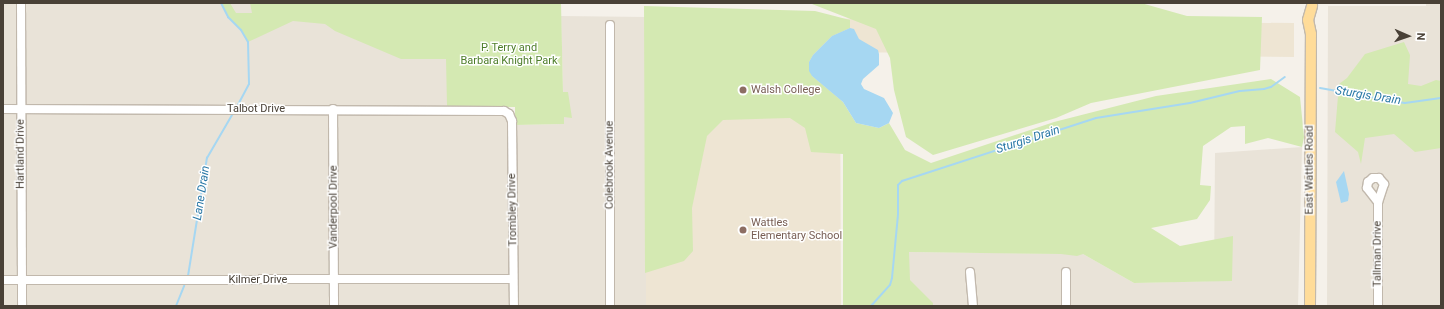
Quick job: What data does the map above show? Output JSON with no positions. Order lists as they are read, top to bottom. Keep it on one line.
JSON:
{"streets":{"main road":["East Wattles Road"],"street":["Talbot Drive","Hartland Drive","Colebrook Avenue","Vanderpool Drive","Trombley Drive","Tallman Drive","Kilmer Drive"]},"crossings":[["Talbot Drive","Hartland Drive"],["Talbot Drive","Vanderpool Drive"],["Talbot Drive","Trombley Drive"],["Hartland Drive","Kilmer Drive"],["Vanderpool Drive","Kilmer Drive"],["Trombley Drive","Kilmer Drive"]],"water":["Sturgis Drain","Lane Drain"],"parks":["P. Terry and Barbara Knight Park"],"places":["Walsh College","Wattles Elementary School"],"north":"right"}
